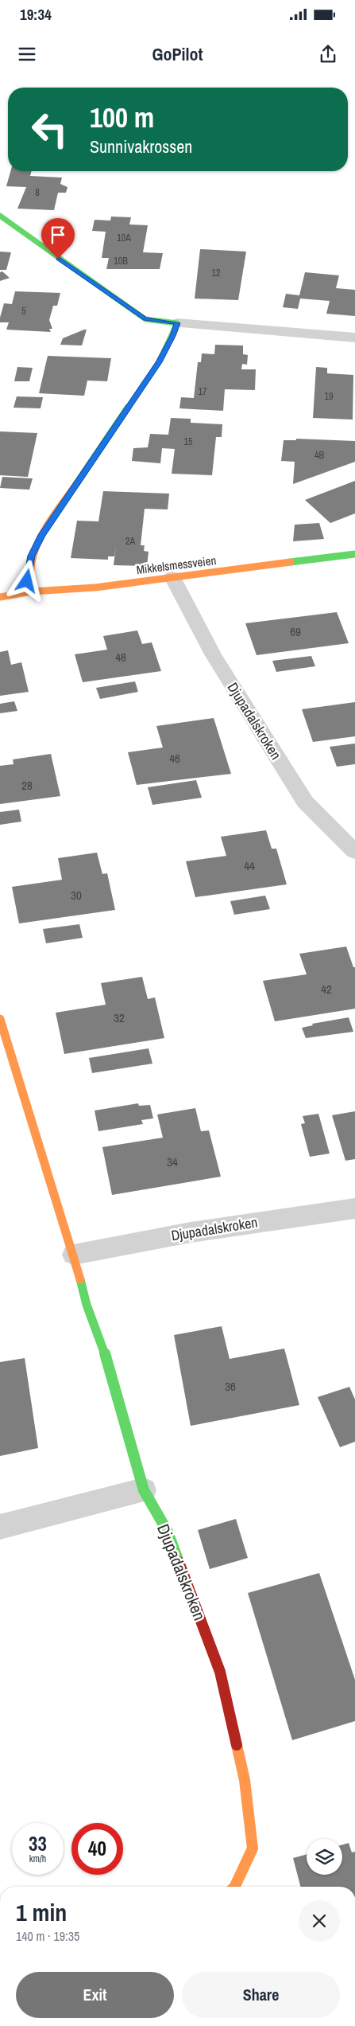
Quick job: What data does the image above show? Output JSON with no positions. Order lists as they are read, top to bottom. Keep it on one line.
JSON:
{"streets":{"street":["Mikkelsmessveien","Djupadalskroken"]},"crossings":[["Mikkelsmessveien","Djupadalskroken"]],"house_numbers":["8","10A","10B","12","5","17","19","15","4B","2A","69","48","46","28","44","30","42","32","34","36"],"page":{"status":"19:34","header":"GoPilot","turn":["100 m","Sunnivakrossen"],"speed":"33 km/h","limit":"40","heading":["1 min","140 m · 19:35"],"buttons":["Exit","Share"]}}
